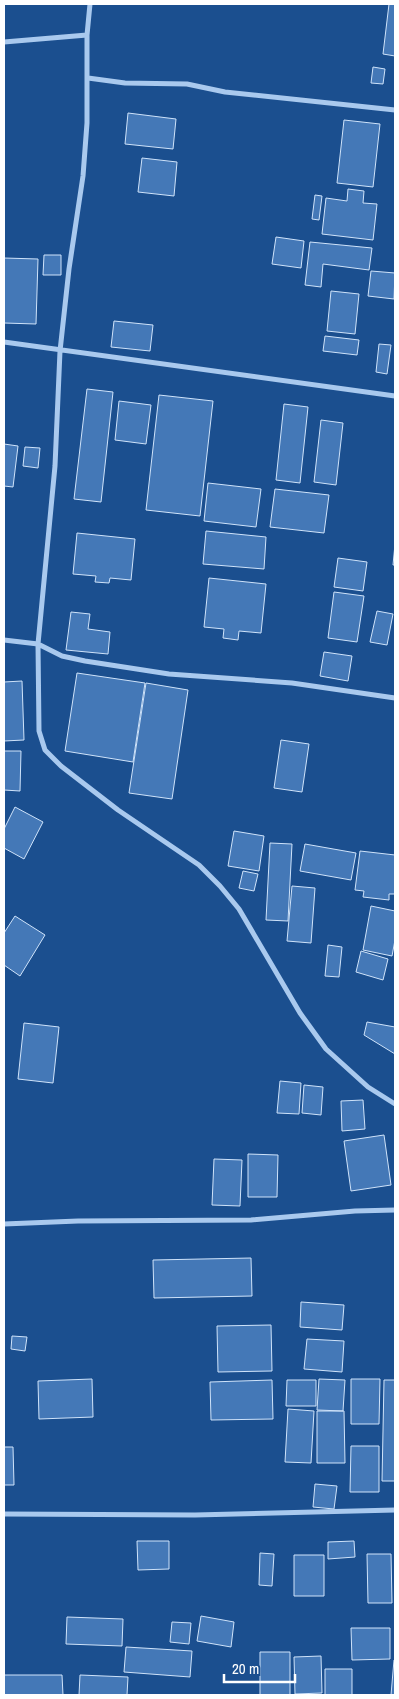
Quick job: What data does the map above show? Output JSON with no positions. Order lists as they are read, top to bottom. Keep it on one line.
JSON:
{"scale_bar":"20 m"}
